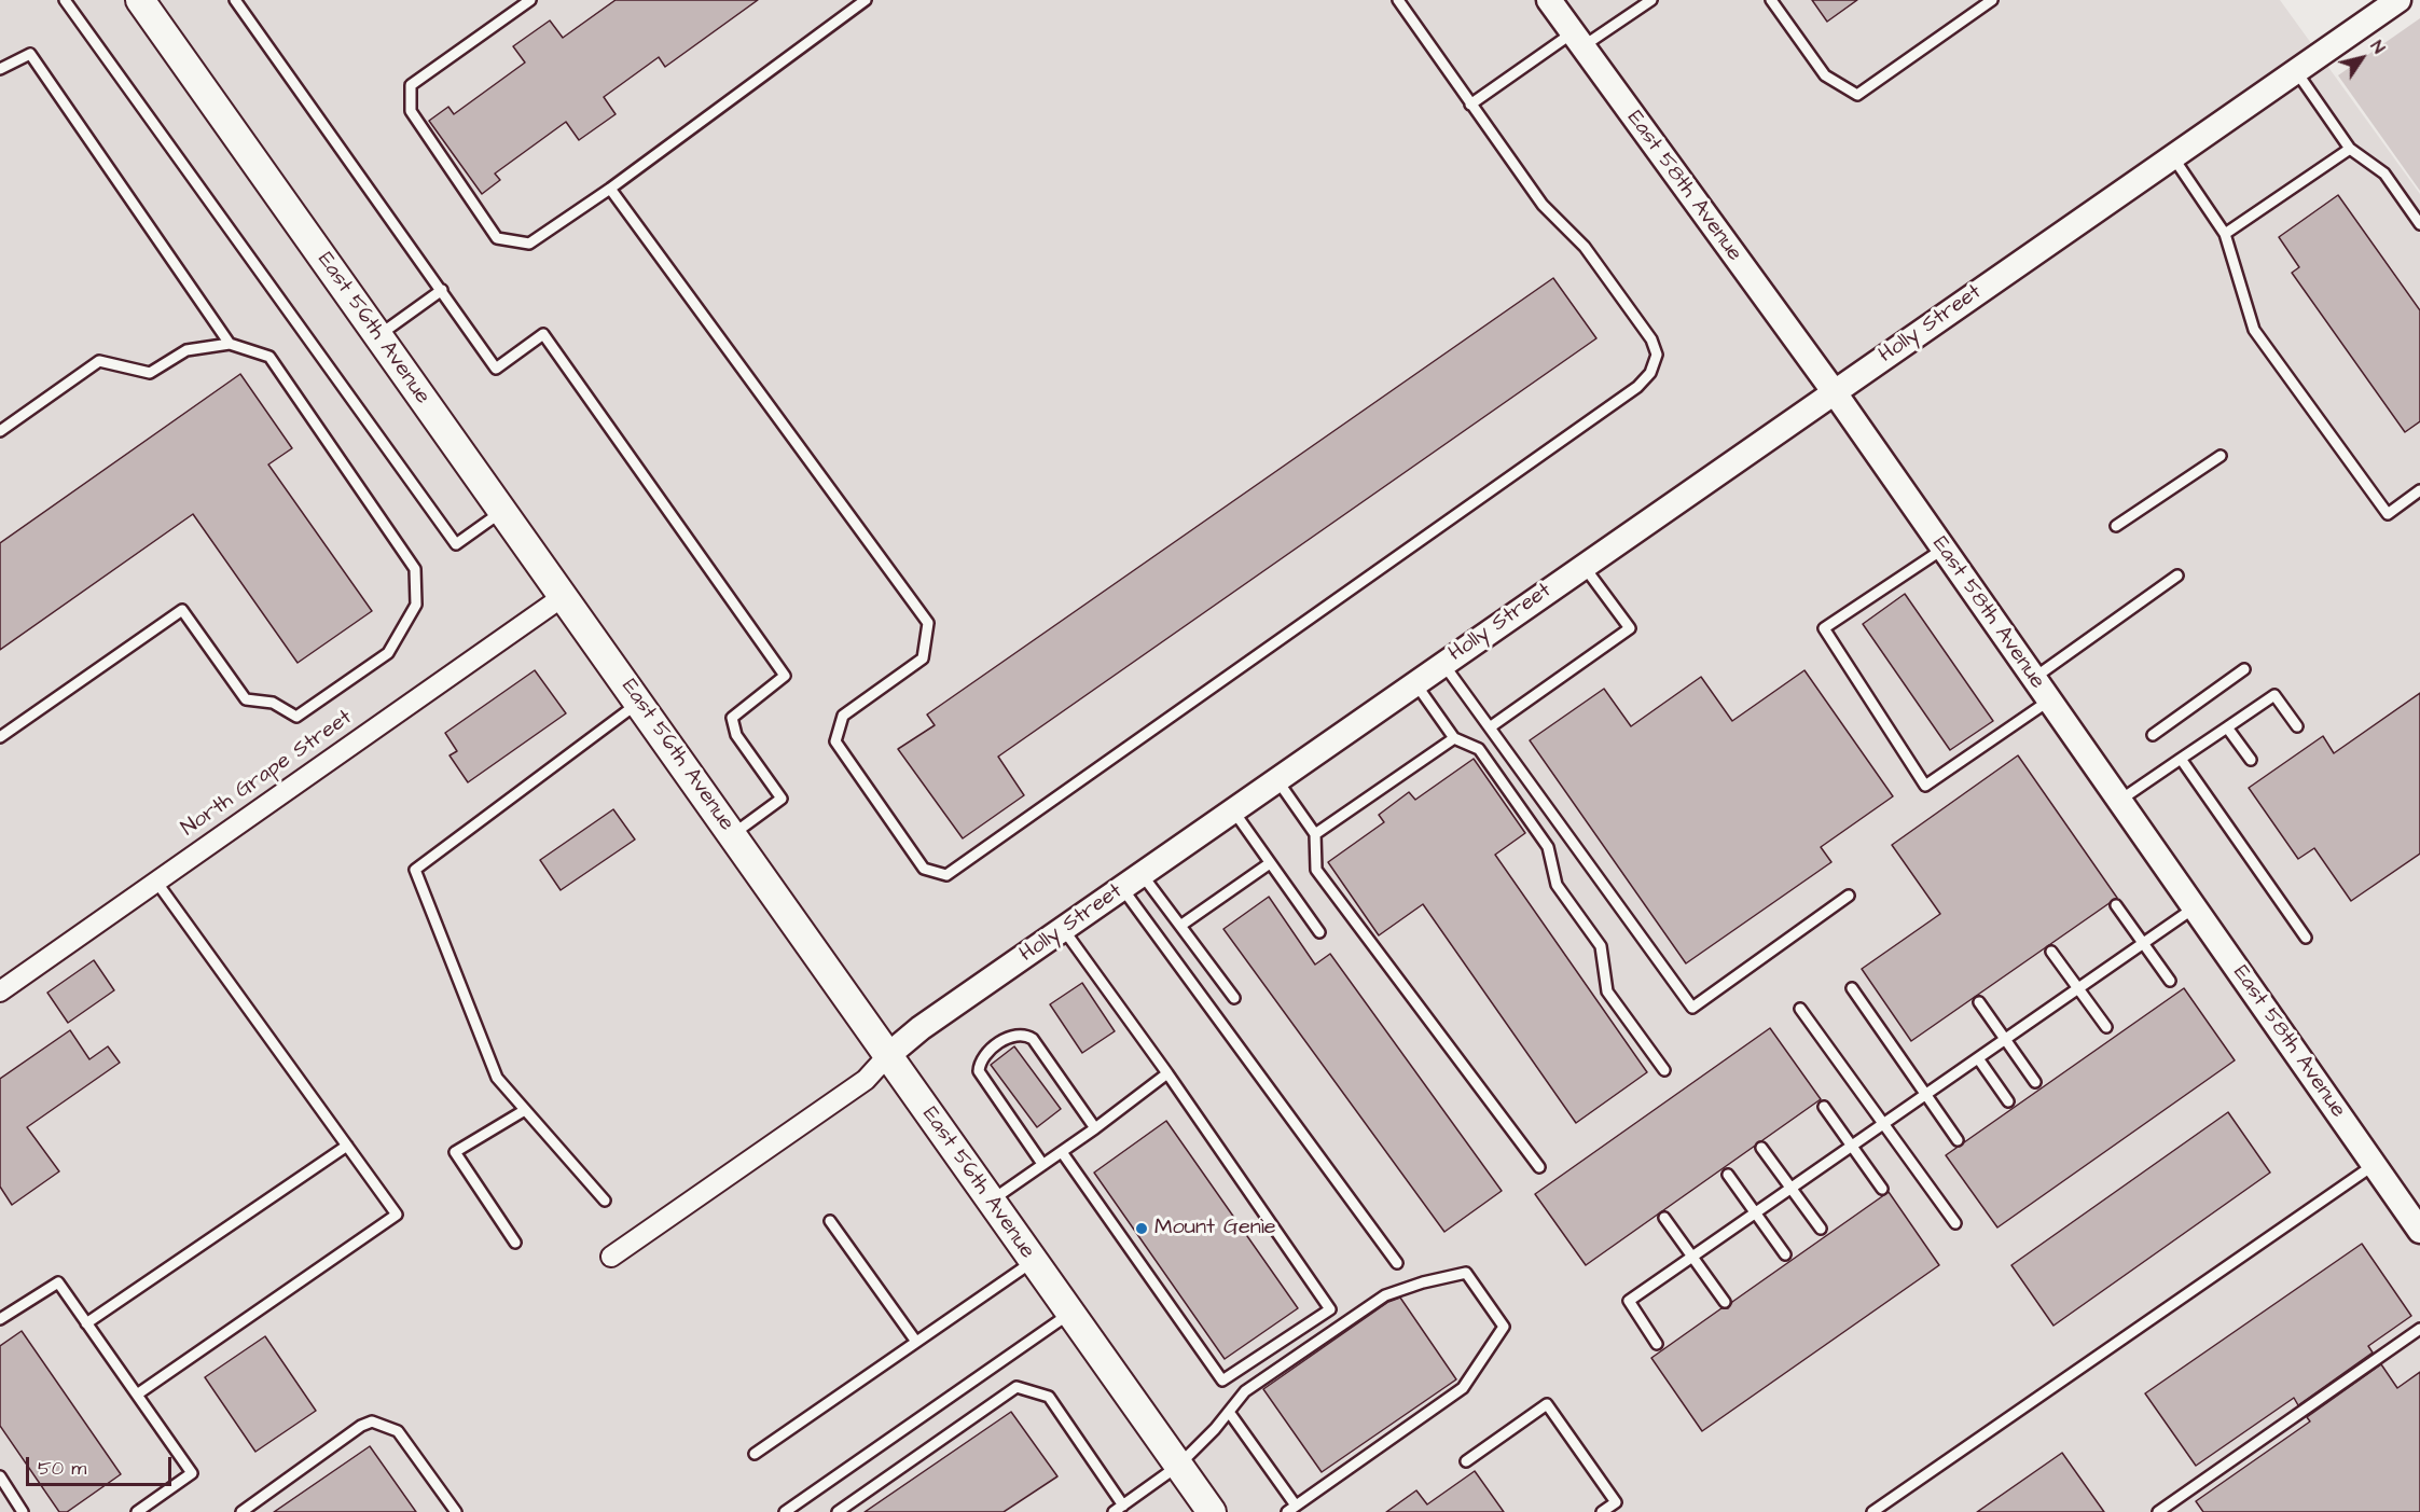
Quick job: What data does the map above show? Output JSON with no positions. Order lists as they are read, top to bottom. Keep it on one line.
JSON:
{"streets":{"main road":["East 56th Avenue"],"street":["East 58th Avenue","Holly Street","North Grape Street"]},"crossings":[["East 58th Avenue","Holly Street"],["Holly Street","East 56th Avenue"],["East 56th Avenue","North Grape Street"]],"places":["Mount Genie"],"scale_bar":"50 m","north":"top right"}
